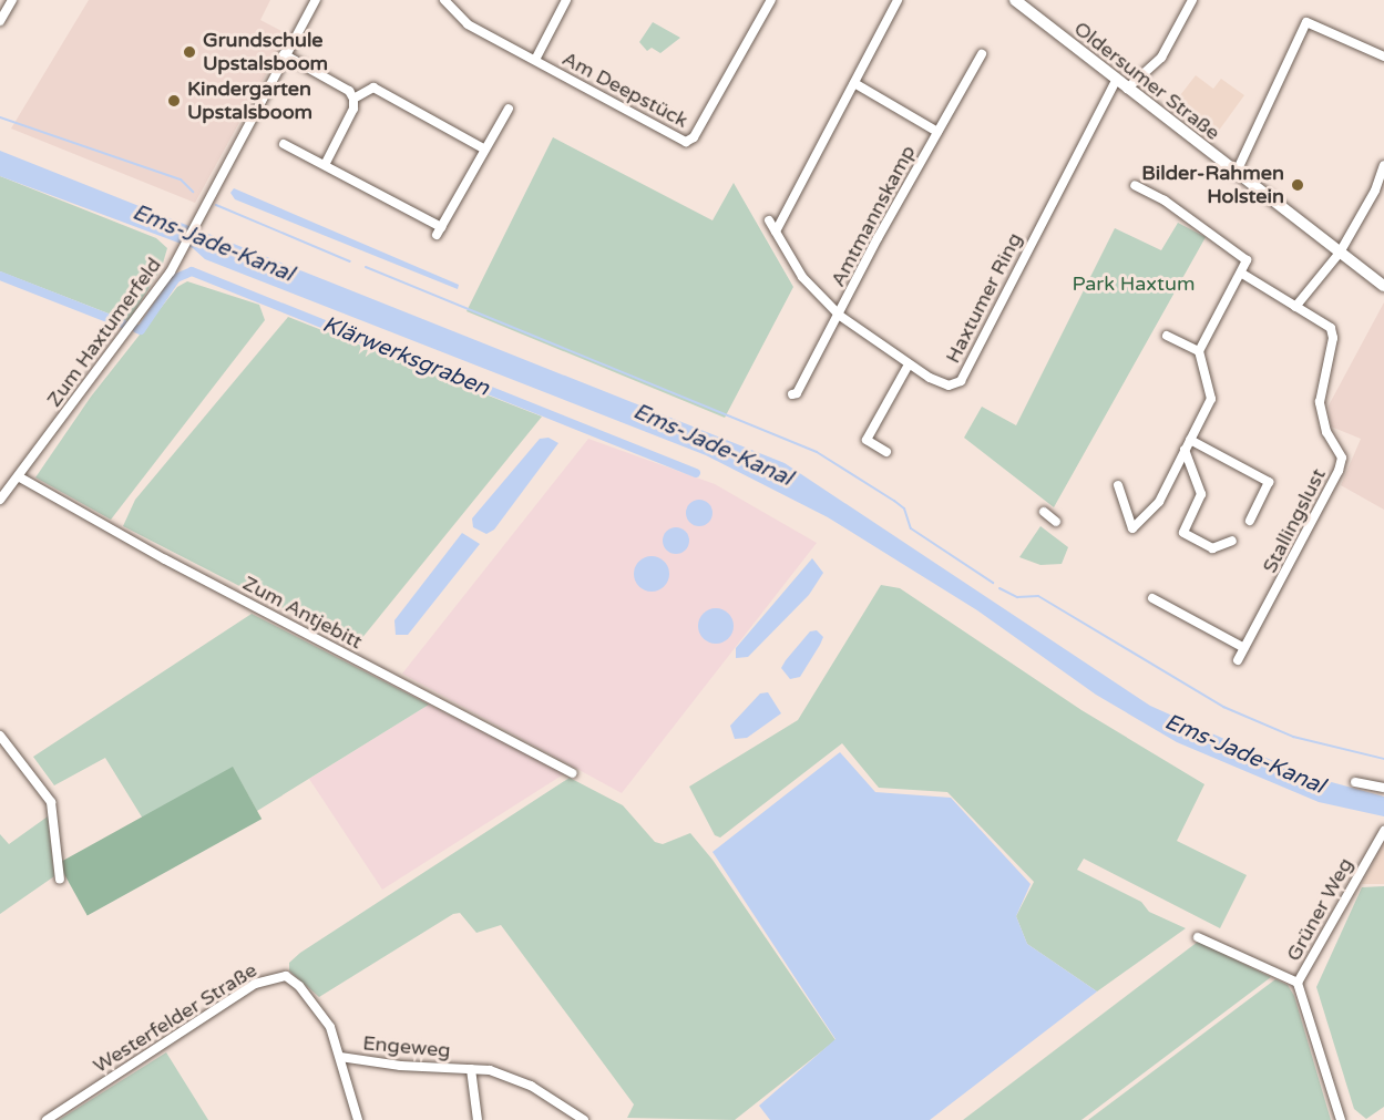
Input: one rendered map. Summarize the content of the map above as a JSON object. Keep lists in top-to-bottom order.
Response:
{
  "streets": {
    "main road": ["Oldersumer Straße"],
    "street": [
      "Am Deepstück",
      "Amtmannskamp",
      "Haxtumer Ring",
      "Zum Haxtumerfeld",
      "Stallingslust",
      "Zum Antjebitt",
      "Grüner Weg",
      "Westerfelder Straße",
      "Engeweg"
    ]
  },
  "crossings": [
    ["Oldersumer Straße", "Haxtumer Ring"],
    ["Amtmannskamp", "Haxtumer Ring"],
    ["Zum Haxtumerfeld", "Zum Antjebitt"],
    ["Westerfelder Straße", "Engeweg"]
  ],
  "water": ["Ems-Jade-Kanal", "Klärwerksgraben"],
  "parks": ["Park Haxtum"],
  "places": ["Grundschule Upstalsboom", "Kindergarten Upstalsboom", "Bilder-Rahmen Holstein"]
}
